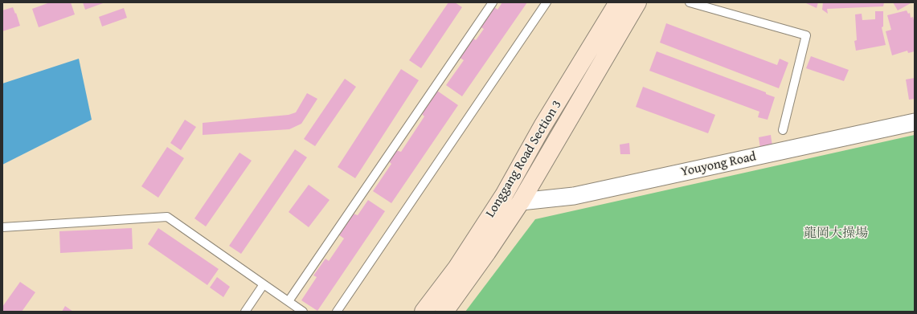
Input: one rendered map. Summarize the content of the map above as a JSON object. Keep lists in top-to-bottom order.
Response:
{
  "streets": {
    "main road": ["Longgang Road Section 3"],
    "street": ["Youyong Road"]
  },
  "crossings": [
    ["Longgang Road Section 3", "Youyong Road"]
  ],
  "parks": ["龍岡大操場"]
}
